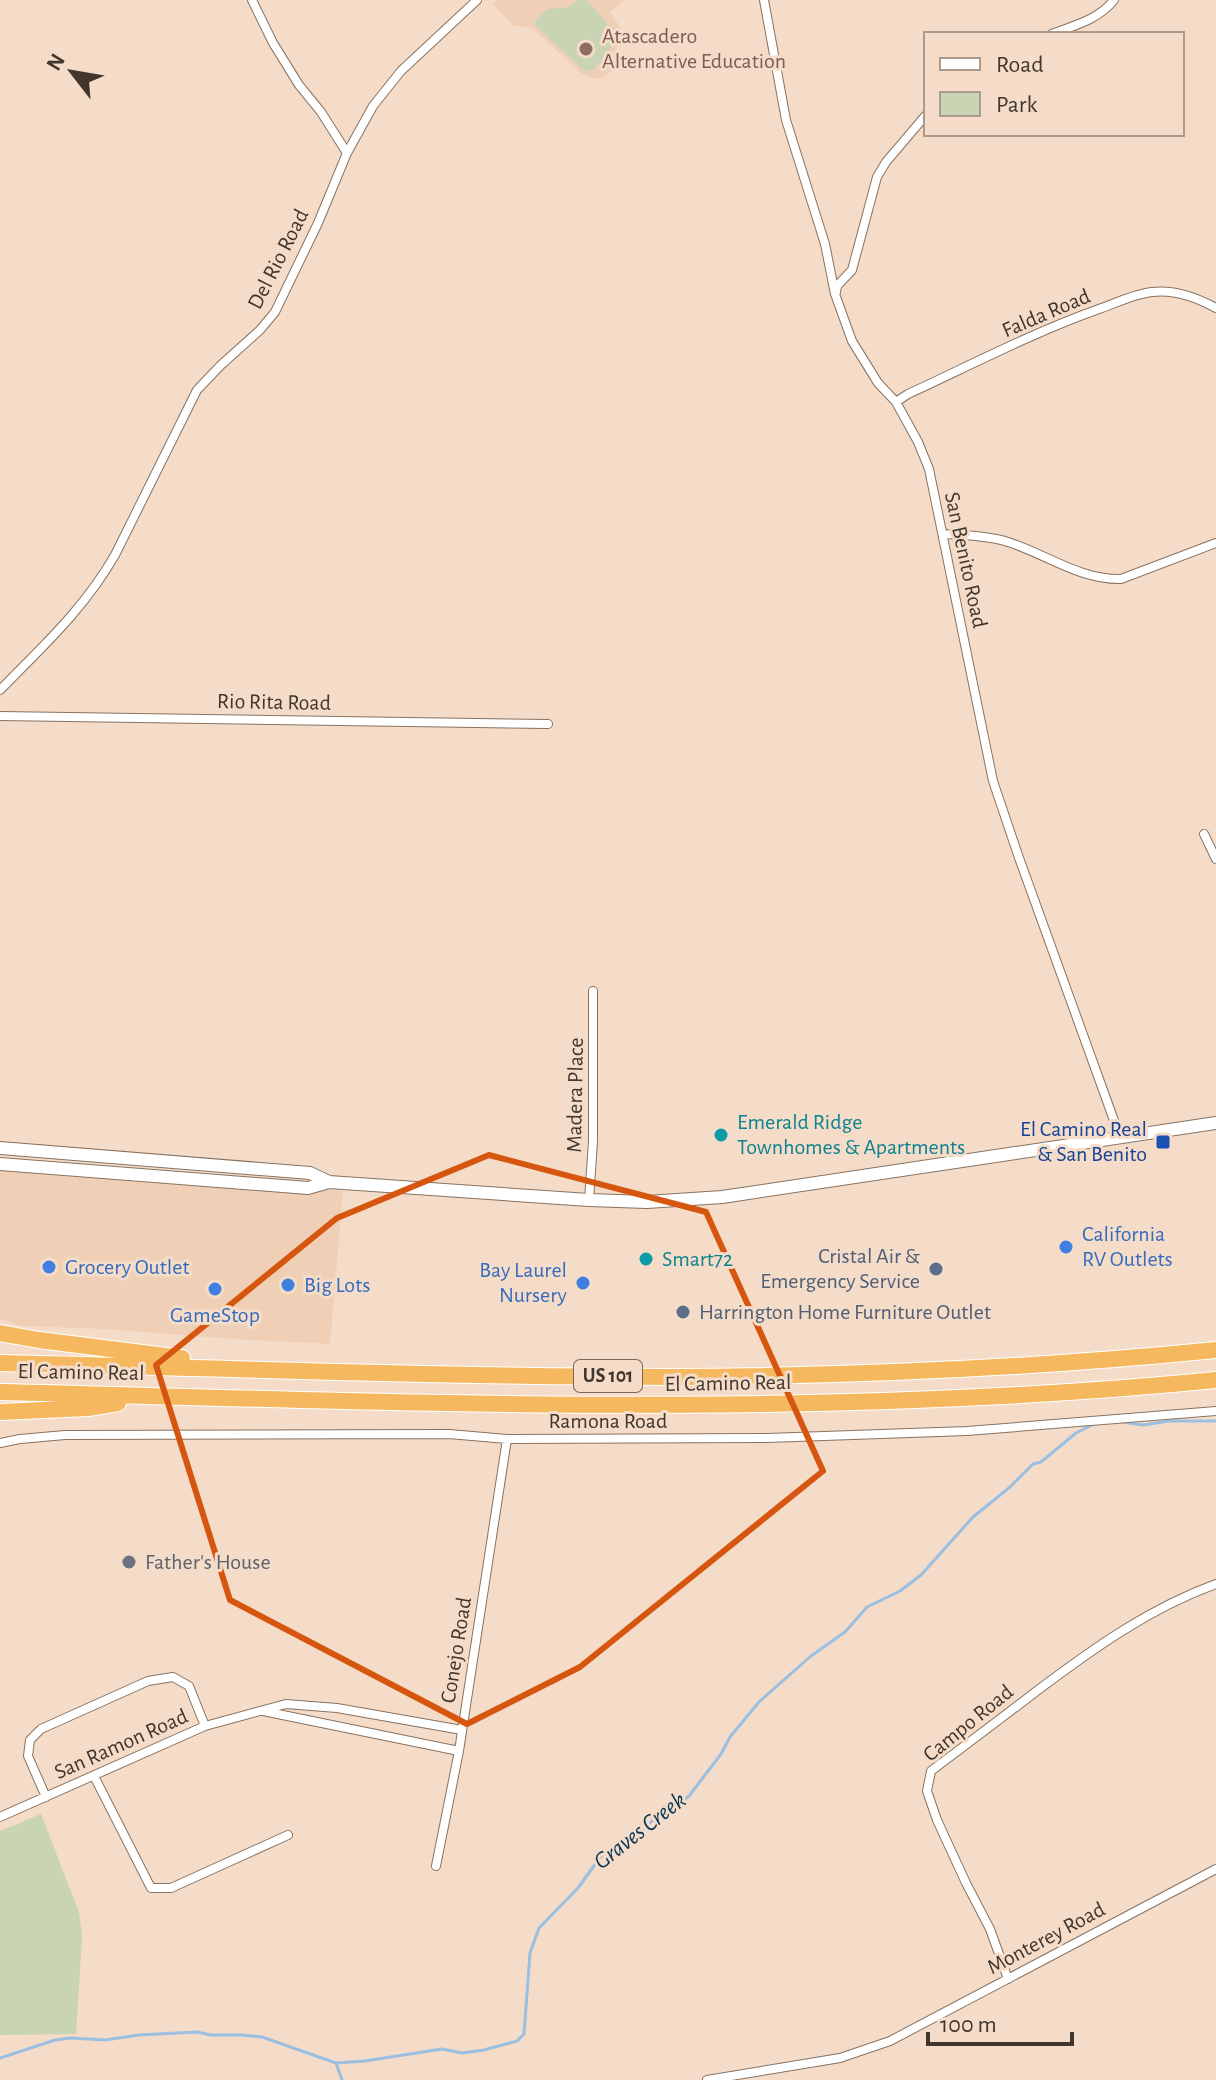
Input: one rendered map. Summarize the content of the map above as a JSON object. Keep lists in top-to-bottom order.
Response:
{
  "streets": {
    "highway": ["El Camino Real", "US 101"],
    "street": [
      "Del Rio Road",
      "Falda Road",
      "San Benito Road",
      "Rio Rita Road",
      "Madera Place",
      "Ramona Road",
      "Conejo Road",
      "Campo Road",
      "San Ramon Road",
      "Monterey Road"
    ]
  },
  "crossings": [
    ["Falda Road", "San Benito Road"],
    ["Ramona Road", "Conejo Road"],
    ["Conejo Road", "San Ramon Road"],
    ["Campo Road", "Monterey Road"]
  ],
  "water": ["Graves Creek"],
  "places": {
    "other": [
      "Atascadero Alternative Education",
      "Emerald Ridge Townhomes & Apartments",
      "California RV Outlets",
      "Smart72",
      "Grocery Outlet",
      "Cristal Air & Emergency Service",
      "Bay Laurel Nursery",
      "Big Lots",
      "GameStop",
      "Harrington Home Furniture Outlet",
      "Father's House"
    ],
    "transit": ["El Camino Real & San Benito"]
  },
  "legend": ["Road", "Park"],
  "scale_bar": "100 m",
  "north": "top left"
}
